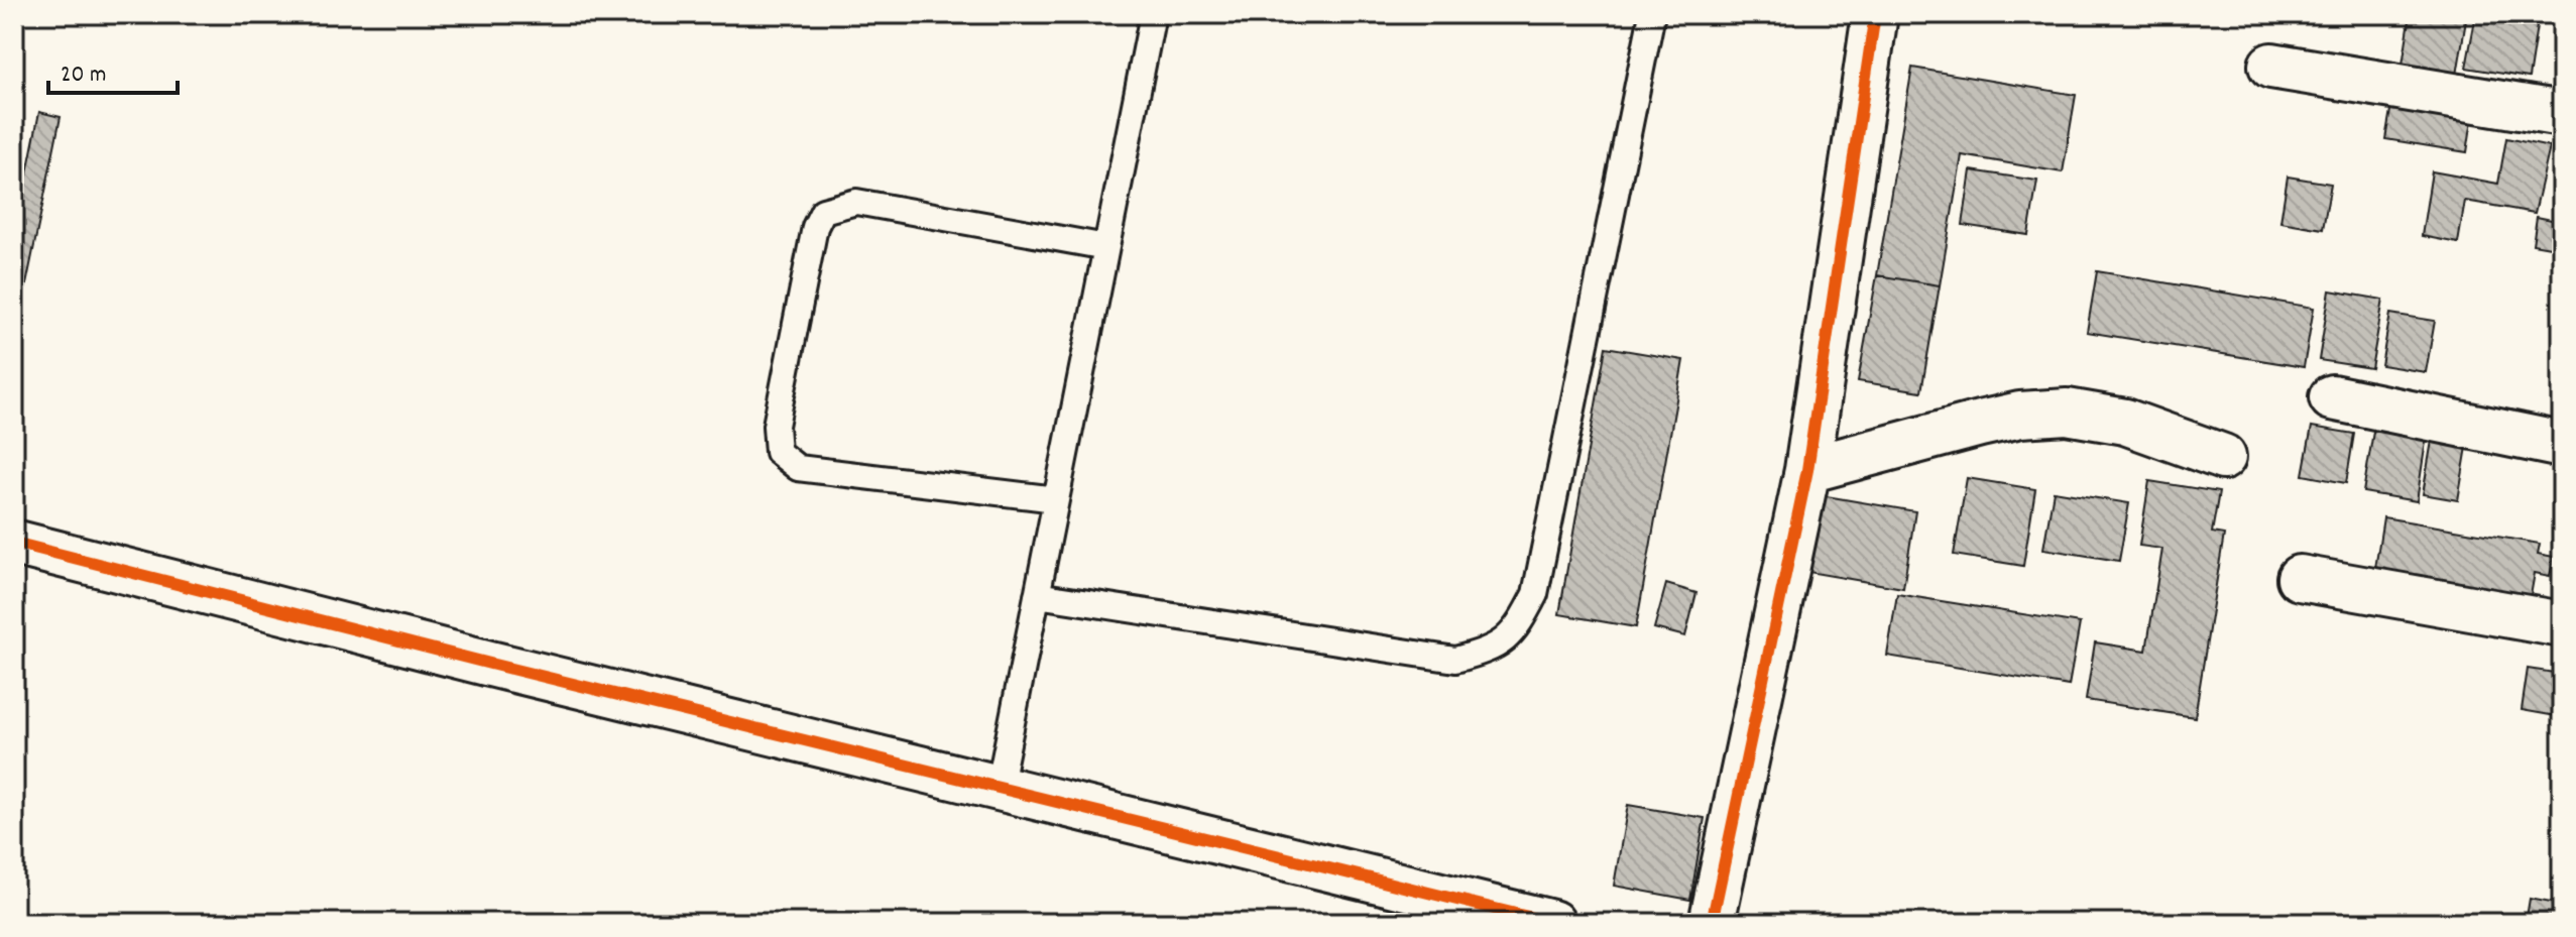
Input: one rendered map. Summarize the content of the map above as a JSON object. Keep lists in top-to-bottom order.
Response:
{
  "scale_bar": "20 m"
}
